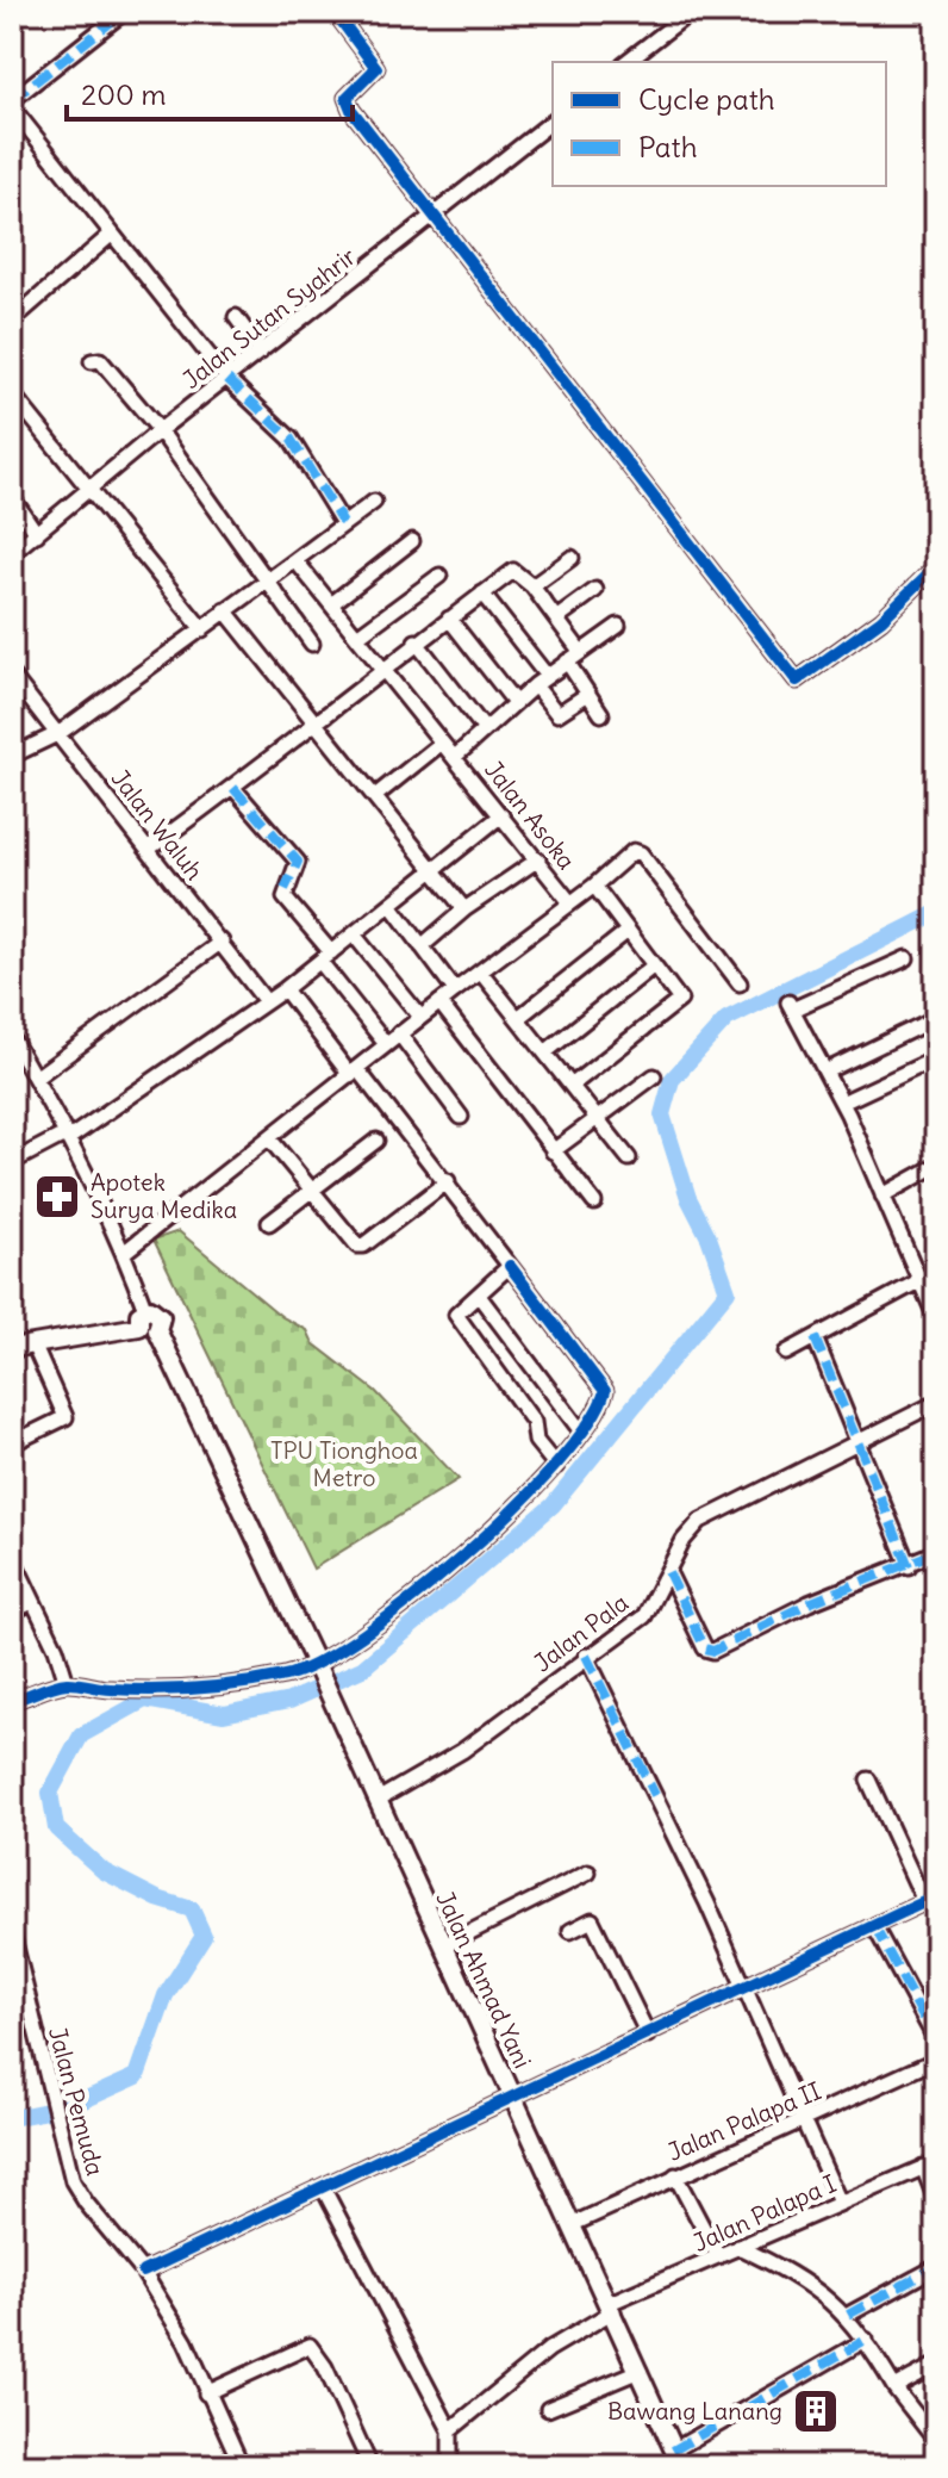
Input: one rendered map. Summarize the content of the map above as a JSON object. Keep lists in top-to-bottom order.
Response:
{
  "streets": {
    "main road": ["Jalan Ahmad Yani"],
    "street": [
      "Jalan Sutan Syahrir",
      "Jalan Asoka",
      "Jalan Waluh",
      "Jalan Pala",
      "Jalan Pemuda",
      "Jalan Palapa II",
      "Jalan Palapa I"
    ]
  },
  "crossings": [
    ["Jalan Pala", "Jalan Ahmad Yani"],
    ["Jalan Ahmad Yani", "Jalan Palapa II"],
    ["Jalan Ahmad Yani", "Jalan Palapa I"]
  ],
  "parks": ["TPU Tionghoa Metro"],
  "places": {
    "pharmacy": ["Apotek Surya Medika"],
    "building": ["Bawang Lanang"]
  },
  "legend": ["Cycle path", "Path"],
  "scale_bar": "200 m"
}
